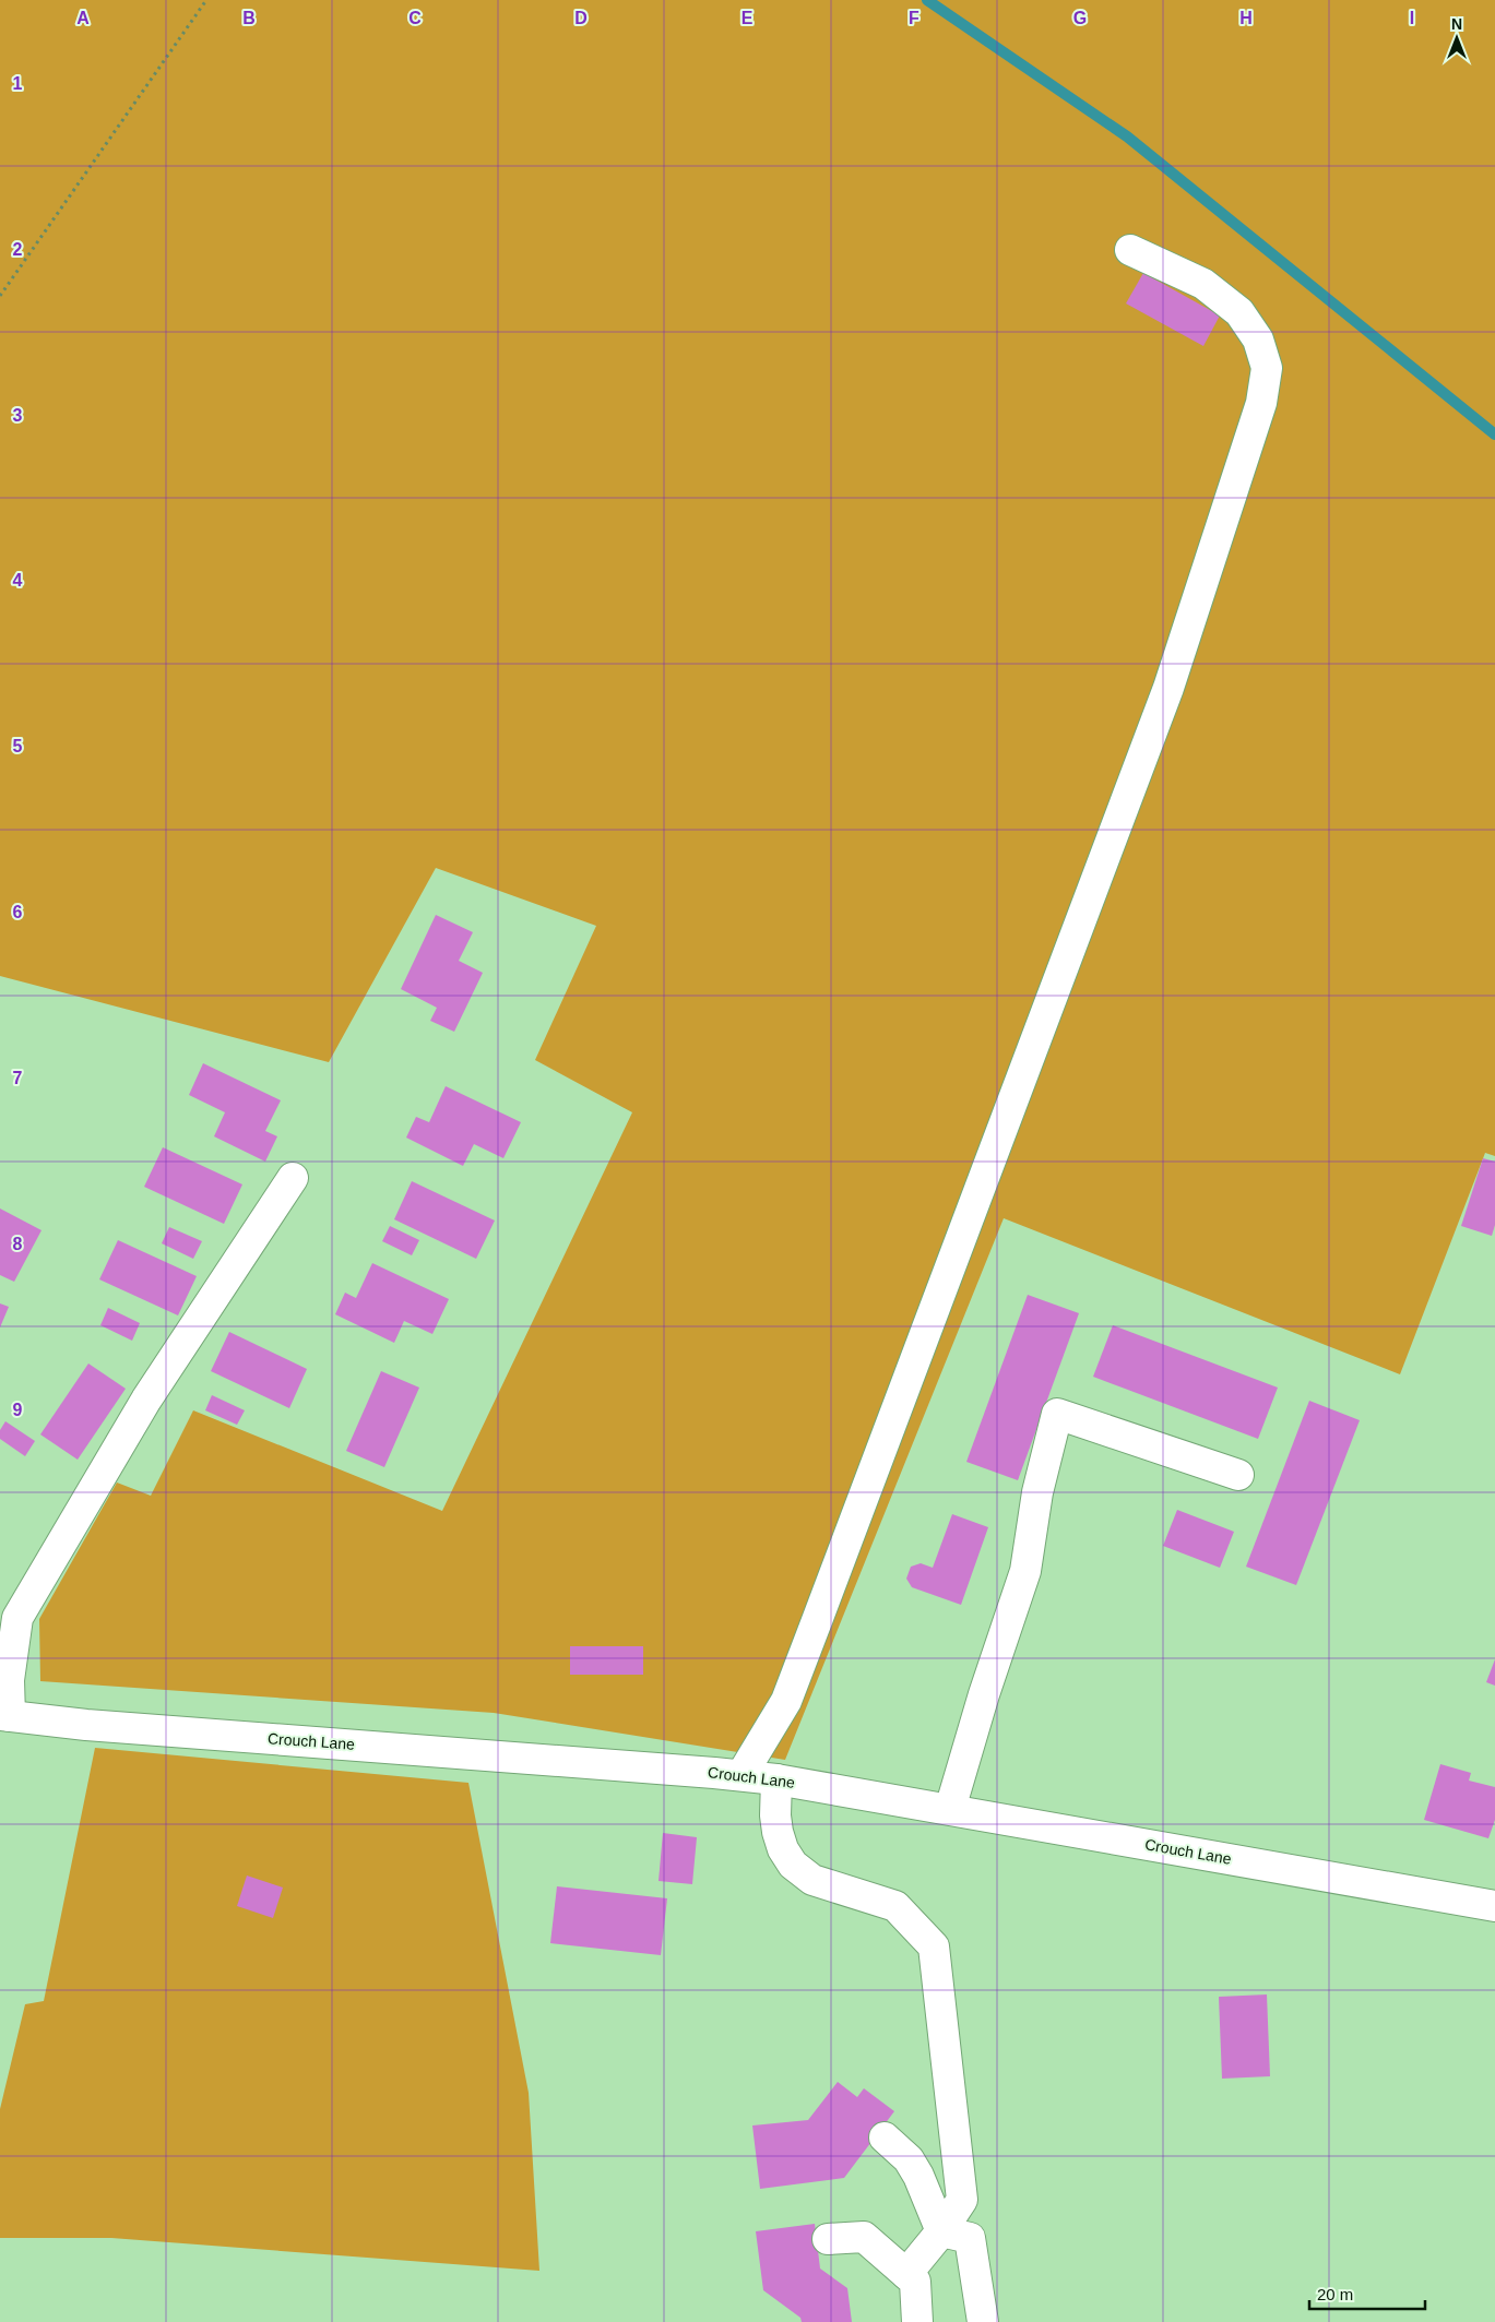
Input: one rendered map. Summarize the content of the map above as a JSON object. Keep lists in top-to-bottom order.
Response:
{
  "streets": {
    "street": ["Crouch Lane"]
  },
  "scale_bar": "20 m",
  "north": "top",
  "grid": {
    "columns": [
      "A",
      "B",
      "C",
      "D",
      "E",
      "F",
      "G",
      "H",
      "I"
    ],
    "rows": [
      "1",
      "2",
      "3",
      "4",
      "5",
      "6",
      "7",
      "8",
      "9"
    ]
  }
}
